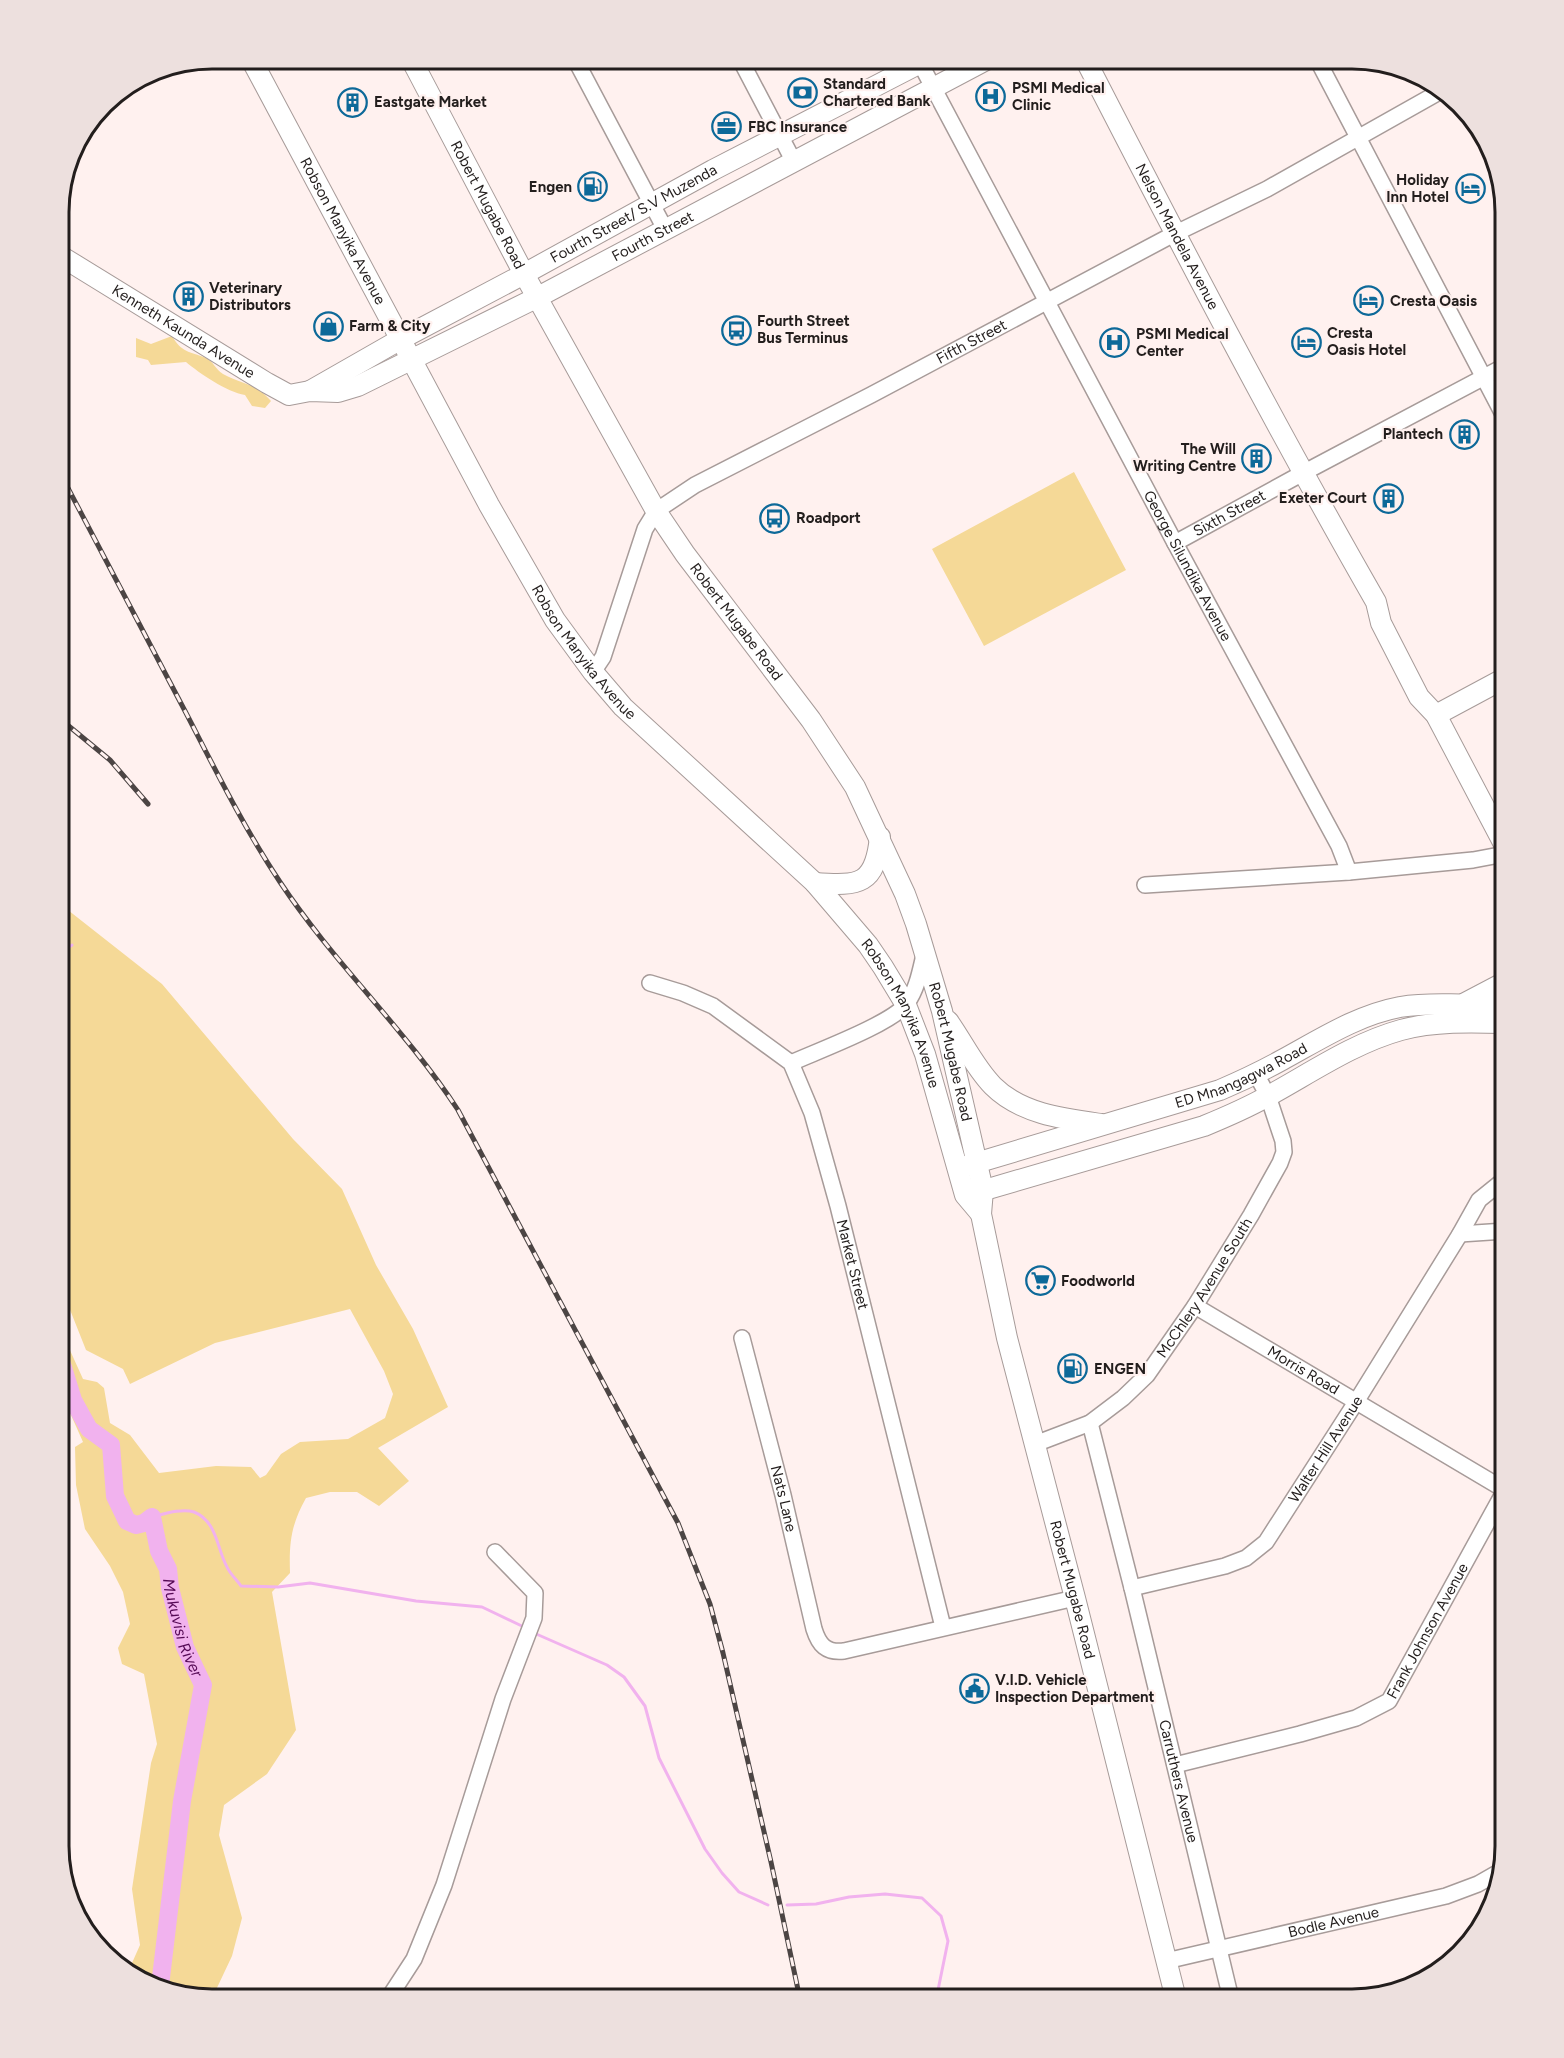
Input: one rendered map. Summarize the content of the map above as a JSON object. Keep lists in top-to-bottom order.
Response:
{
  "streets": {
    "main road": [
      "Robert Mugabe Road",
      "Fourth Street/ S.V Muzenda",
      "Robson Manyika Avenue",
      "Fourth Street",
      "Nelson Mandela Avenue",
      "Kenneth Kaunda Avenue",
      "ED Mnangagwa Road"
    ],
    "street": [
      "Fifth Street",
      "Sixth Street",
      "George Silundika Avenue",
      "Market Street",
      "McChlery Avenue South",
      "Morris Road",
      "Walter Hill Avenue",
      "Nats Lane",
      "Frank Johnson Avenue",
      "Carruthers Avenue",
      "Bodle Avenue"
    ]
  },
  "crossings": [
    ["Robert Mugabe Road", "Fourth Street/ S.V Muzenda"],
    ["Robert Mugabe Road", "Robson Manyika Avenue"],
    ["Robert Mugabe Road", "Fourth Street"],
    ["Robert Mugabe Road", "Fifth Street"],
    ["Robert Mugabe Road", "ED Mnangagwa Road"],
    ["Robert Mugabe Road", "McChlery Avenue South"],
    ["Robert Mugabe Road", "Bodle Avenue"],
    ["Fourth Street/ S.V Muzenda", "Robson Manyika Avenue"],
    ["Fourth Street/ S.V Muzenda", "Fourth Street"],
    ["Fourth Street/ S.V Muzenda", "Kenneth Kaunda Avenue"],
    ["Robson Manyika Avenue", "Fourth Street"],
    ["Robson Manyika Avenue", "Fifth Street"],
    ["Robson Manyika Avenue", "ED Mnangagwa Road"],
    ["Fourth Street", "Kenneth Kaunda Avenue"],
    ["Fourth Street", "George Silundika Avenue"],
    ["Nelson Mandela Avenue", "Fifth Street"],
    ["Nelson Mandela Avenue", "Sixth Street"],
    ["Fifth Street", "George Silundika Avenue"],
    ["Sixth Street", "George Silundika Avenue"],
    ["ED Mnangagwa Road", "McChlery Avenue South"],
    ["Market Street", "Nats Lane"],
    ["McChlery Avenue South", "Morris Road"],
    ["McChlery Avenue South", "Carruthers Avenue"],
    ["Morris Road", "Walter Hill Avenue"],
    ["Walter Hill Avenue", "Carruthers Avenue"],
    ["Frank Johnson Avenue", "Carruthers Avenue"],
    ["Carruthers Avenue", "Bodle Avenue"]
  ],
  "water": ["Mukuvisi River"],
  "places": {
    "bank": ["Standard Chartered Bank"],
    "hospital": ["PSMI Medical Clinic", "PSMI Medical Center"],
    "building": [
      "Eastgate Market",
      "Veterinary Distributors",
      "Plantech",
      "The Will Writing Centre",
      "Exeter Court"
    ],
    "office": ["FBC Insurance"],
    "fuel station": ["Engen", "ENGEN"],
    "hotel": ["Holiday Inn Hotel", "Cresta Oasis", "Cresta Oasis Hotel"],
    "shop": ["Farm & City"],
    "bus stop": ["Fourth Street Bus Terminus", "Roadport"],
    "supermarket": ["Foodworld"],
    "public building": ["V.I.D. Vehicle Inspection Department"]
  }
}
